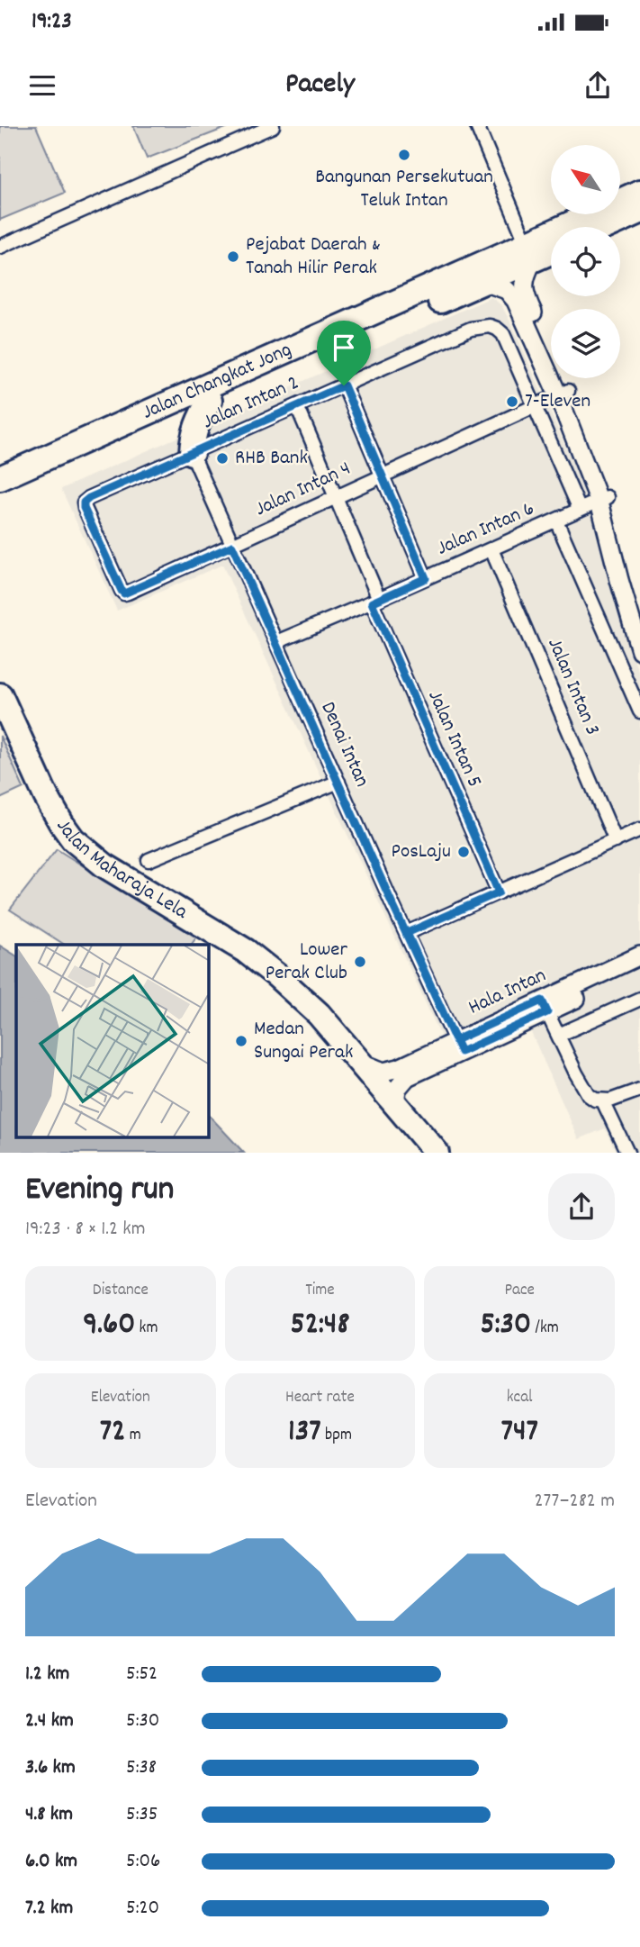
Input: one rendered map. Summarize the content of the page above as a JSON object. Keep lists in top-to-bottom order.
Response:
{
  "streets": {
    "highway": ["Jalan Changkat Jong", "Jalan Maharaja Lela"],
    "street": [
      "Jalan Intan 2",
      "Jalan Intan 4",
      "Jalan Intan 6",
      "Jalan Intan 3",
      "Jalan Intan 5",
      "Denai Intan",
      "Hala Intan"
    ]
  },
  "crossings": [
    ["Jalan Intan 2", "Jalan Intan 4"],
    ["Jalan Intan 2", "Jalan Intan 6"],
    ["Jalan Intan 2", "Jalan Intan 5"],
    ["Jalan Intan 2", "Denai Intan"],
    ["Jalan Intan 4", "Jalan Intan 5"],
    ["Jalan Intan 4", "Denai Intan"],
    ["Jalan Intan 6", "Jalan Intan 3"],
    ["Jalan Intan 6", "Jalan Intan 5"],
    ["Jalan Intan 6", "Denai Intan"],
    ["Denai Intan", "Hala Intan"],
    ["Jalan Maharaja Lela", "Hala Intan"]
  ],
  "places": [
    "Bangunan Persekutuan Teluk Intan",
    "Pejabat Daerah & Tanah Hilir Perak",
    "7-Eleven",
    "RHB Bank",
    "PosLaju",
    "Lower Perak Club",
    "Medan Sungai Perak"
  ],
  "north": "top left",
  "page": {
    "status": "19:23",
    "header": "Pacely",
    "heading": ["Evening run", "19:23 · 8 × 1.2 km"],
    "stats": [
      ["Distance", "9.60 km"],
      ["Time", "52:48"],
      ["Pace", "5:30 /km"],
      ["Elevation", "72 m"],
      ["Heart rate", "137 bpm"],
      ["kcal", "747"]
    ],
    "chart": ["Elevation", "277–282 m"],
    "list": [
      {
        "name": "1.2 km",
        "note": "5:52"
      },
      {
        "name": "2.4 km",
        "note": "5:30"
      },
      {
        "name": "3.6 km",
        "note": "5:38"
      },
      {
        "name": "4.8 km",
        "note": "5:35"
      },
      {
        "name": "6.0 km",
        "note": "5:06"
      },
      {
        "name": "7.2 km",
        "note": "5:20"
      }
    ]
  }
}
